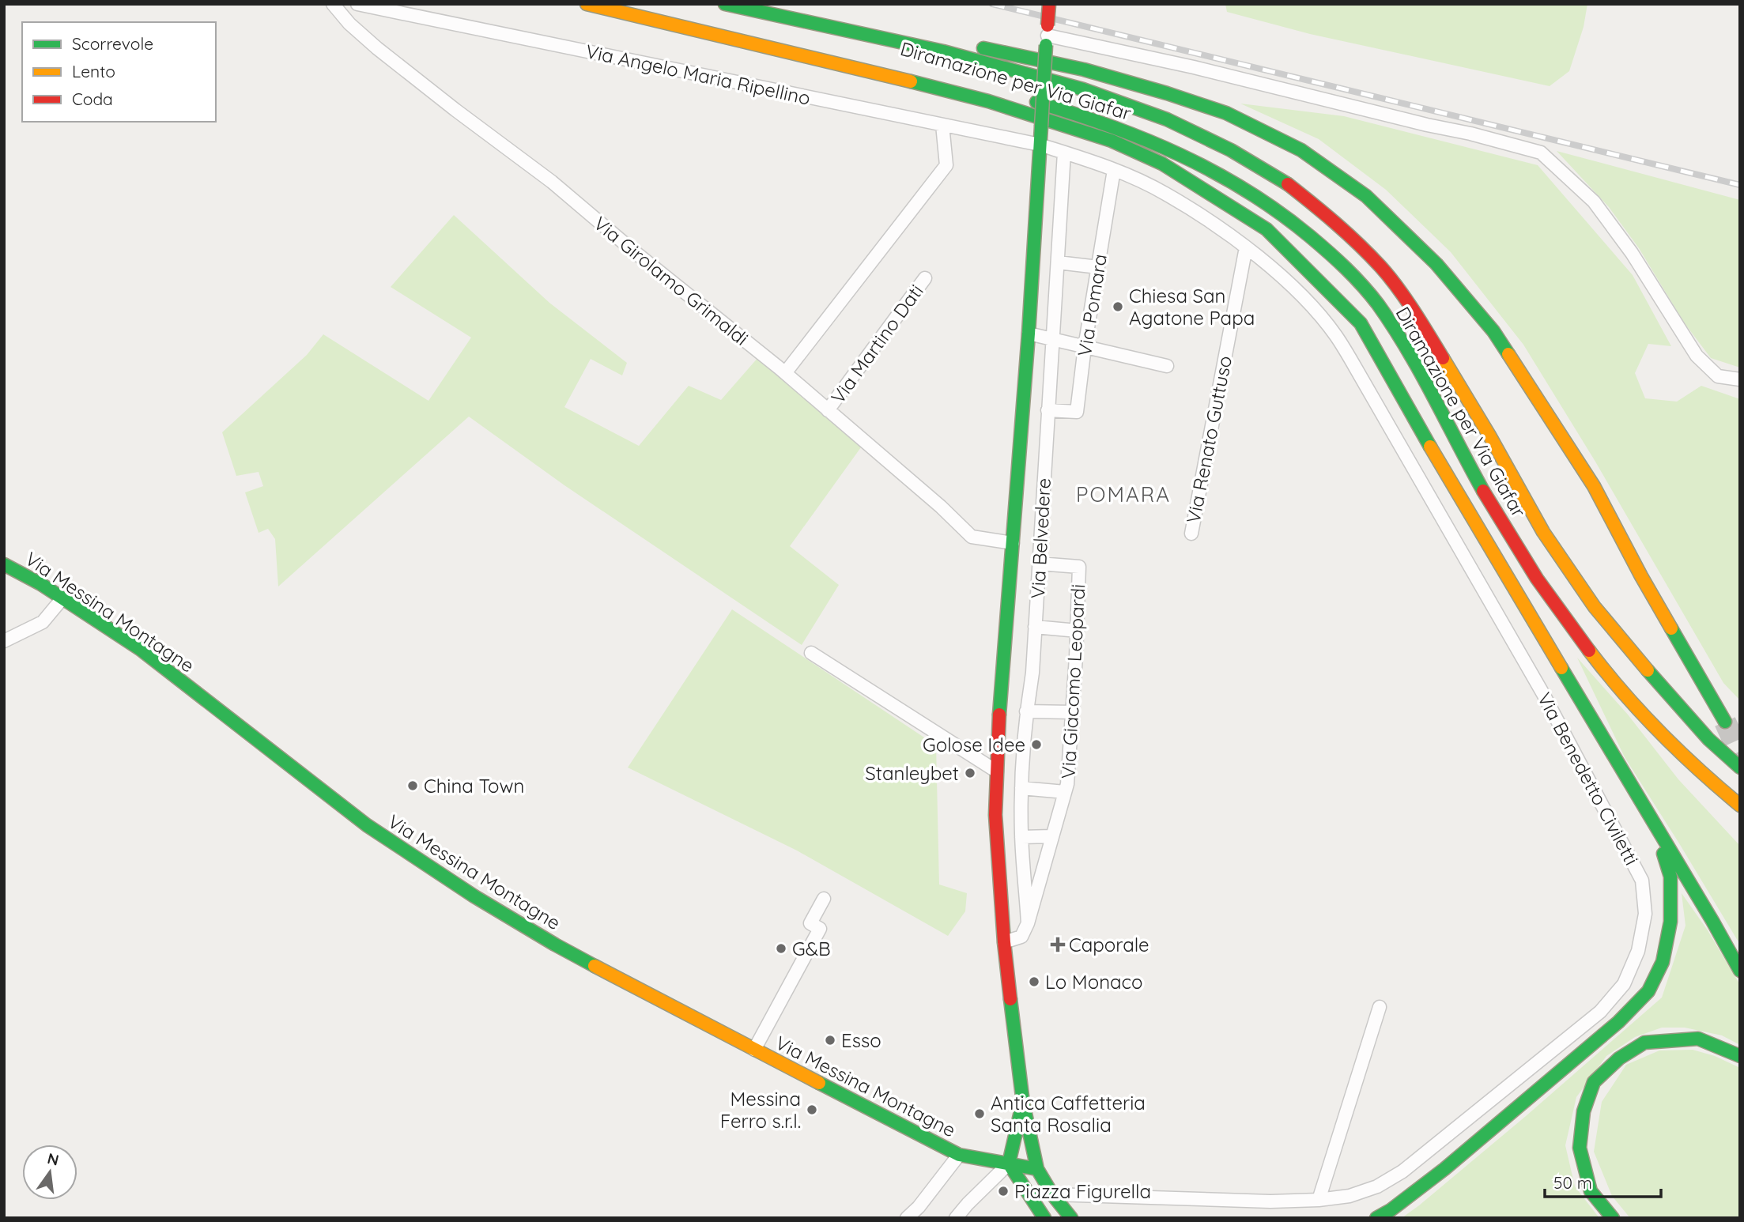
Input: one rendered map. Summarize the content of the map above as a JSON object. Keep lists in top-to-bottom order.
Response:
{
  "streets": {
    "main road": ["Diramazione per Via Giafar", "Via Messina Montagne"],
    "street": [
      "Via Angelo Maria Ripellino",
      "Via Girolamo Grimaldi",
      "Via Pomara",
      "Via Martino Dati",
      "Via Renato Guttuso",
      "Via Belvedere",
      "Via Giacomo Leopardi",
      "Via Benedetto Civiletti"
    ]
  },
  "crossings": [
    ["Via Angelo Maria Ripellino", "Via Benedetto Civiletti"],
    ["Via Girolamo Grimaldi", "Via Martino Dati"],
    ["Via Pomara", "Via Belvedere"],
    ["Via Pomara", "Via Benedetto Civiletti"],
    ["Via Renato Guttuso", "Via Benedetto Civiletti"],
    ["Via Belvedere", "Via Giacomo Leopardi"],
    ["Via Belvedere", "Via Benedetto Civiletti"]
  ],
  "districts": ["POMARA"],
  "places": {
    "other": [
      "Chiesa San Agatone Papa",
      "Golose Idee",
      "Stanleybet",
      "China Town",
      "G&B",
      "Lo Monaco",
      "Esso",
      "Messina Ferro s.r.l.",
      "Antica Caffetteria Santa Rosalia",
      "Piazza Figurella"
    ],
    "health": ["Caporale"]
  },
  "legend": ["Scorrevole", "Lento", "Coda"],
  "scale_bar": "50 m",
  "north": "top"
}
